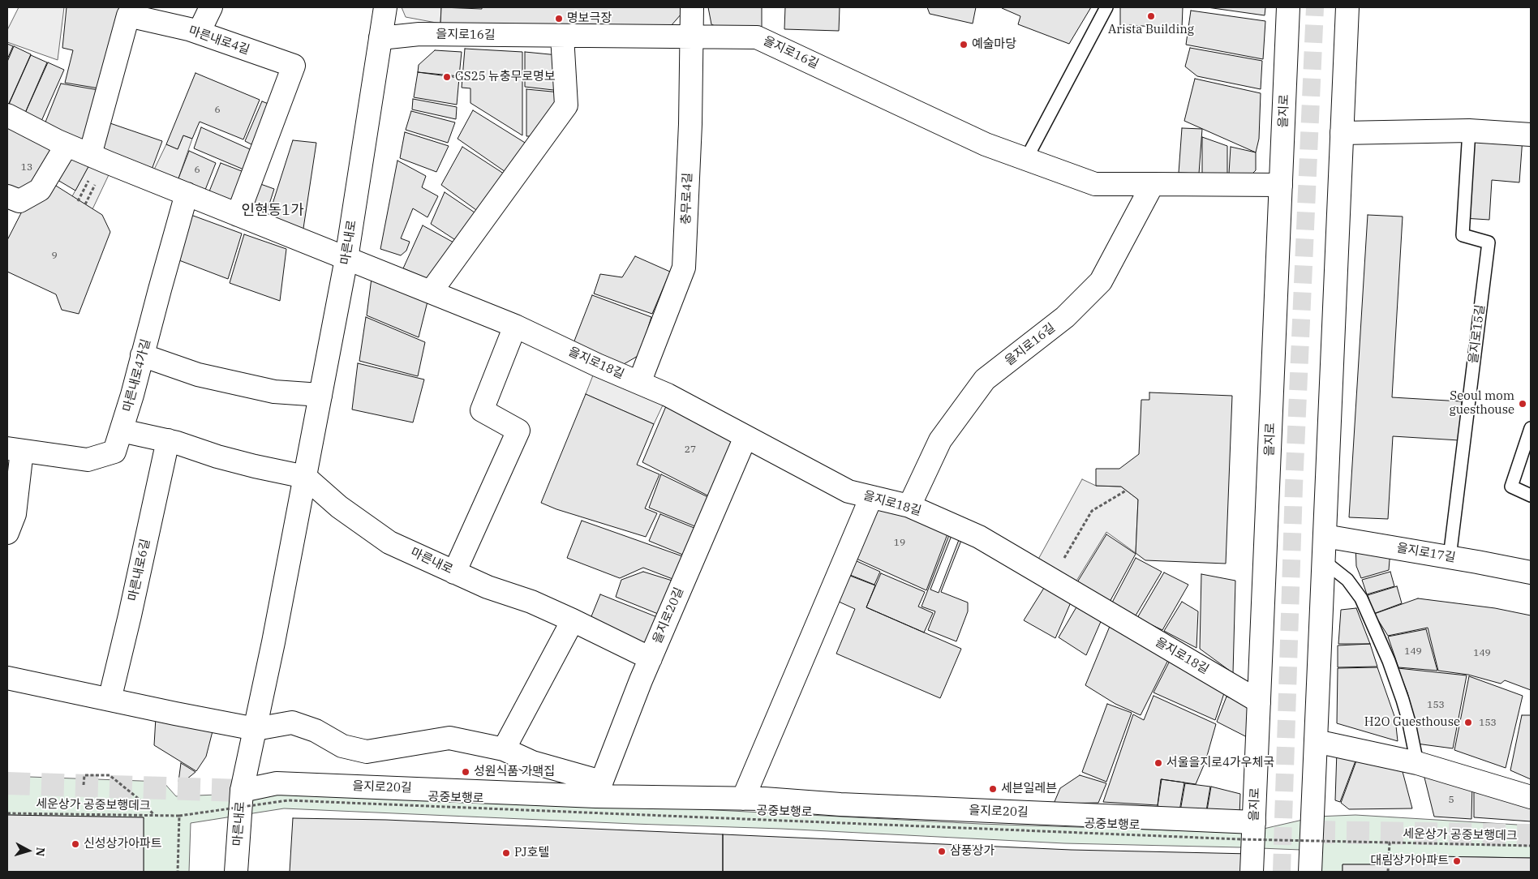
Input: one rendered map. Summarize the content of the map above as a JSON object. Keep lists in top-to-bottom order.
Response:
{
  "streets": {
    "street": [
      "을지로16길",
      "마른내로4길",
      "을지로",
      "충무로4길",
      "마른내로",
      "을지로18길",
      "마른내로4가길",
      "을지로17길",
      "마른내로6길",
      "을지로20길"
    ],
    "lane": ["을지로15길"],
    "path": ["공중보행로", "세운상가 공중보행데크"]
  },
  "crossings": [
    ["을지로16길", "을지로"],
    ["을지로16길", "충무로4길"],
    ["을지로16길", "마른내로"],
    ["을지로16길", "을지로18길"],
    ["을지로", "을지로18길"],
    ["을지로", "을지로20길"],
    ["충무로4길", "을지로18길"],
    ["마른내로", "을지로18길"],
    ["마른내로", "을지로20길"],
    ["을지로15길", "을지로17길"],
    ["을지로18길", "을지로20길"],
    ["공중보행로", "세운상가 공중보행데크"]
  ],
  "districts": ["인현동1가"],
  "places": [
    "Arista Building",
    "명보극장",
    "예술마당",
    "GS25 뉴충무로명보",
    "Seoul mom guesthouse",
    "H2O Guesthouse",
    "서울을지로4가우체국",
    "성원식품 가맥집",
    "세븐일레븐",
    "신성상가아파트",
    "삼풍상가",
    "PJ호텔",
    "대림상가아파트"
  ],
  "house_numbers": [
    "6",
    "13",
    "6",
    "9",
    "27",
    "19",
    "149",
    "149",
    "153",
    "153",
    "5"
  ],
  "north": "right"
}
